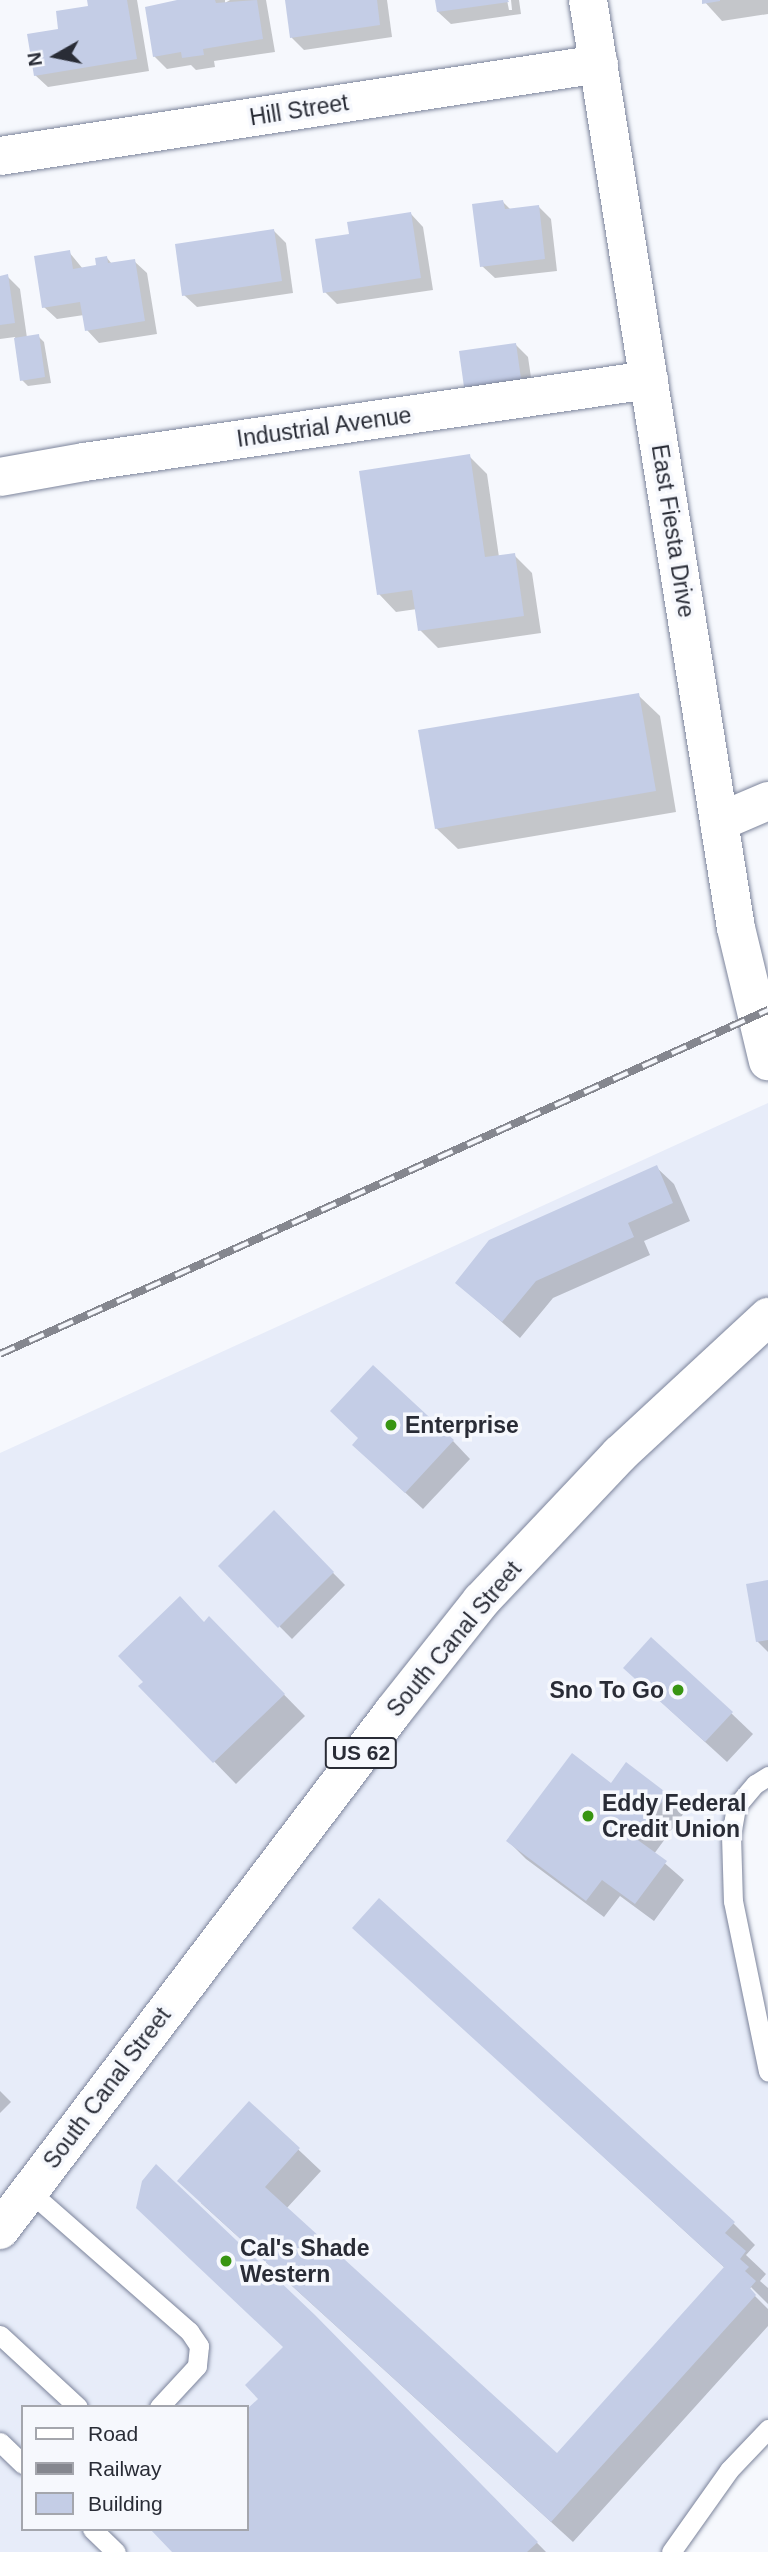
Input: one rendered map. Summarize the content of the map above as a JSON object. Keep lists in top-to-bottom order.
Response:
{
  "streets": {
    "main road": [
      "Hill Street",
      "Industrial Avenue",
      "East Fiesta Drive",
      "South Canal Street",
      "US 62"
    ]
  },
  "crossings": [
    ["Hill Street", "East Fiesta Drive"],
    ["Industrial Avenue", "East Fiesta Drive"]
  ],
  "places": [
    "Enterprise",
    "Sno To Go",
    "Eddy Federal Credit Union",
    "Cal's Shade Western"
  ],
  "legend": ["Road", "Railway", "Building"],
  "north": "left"
}
